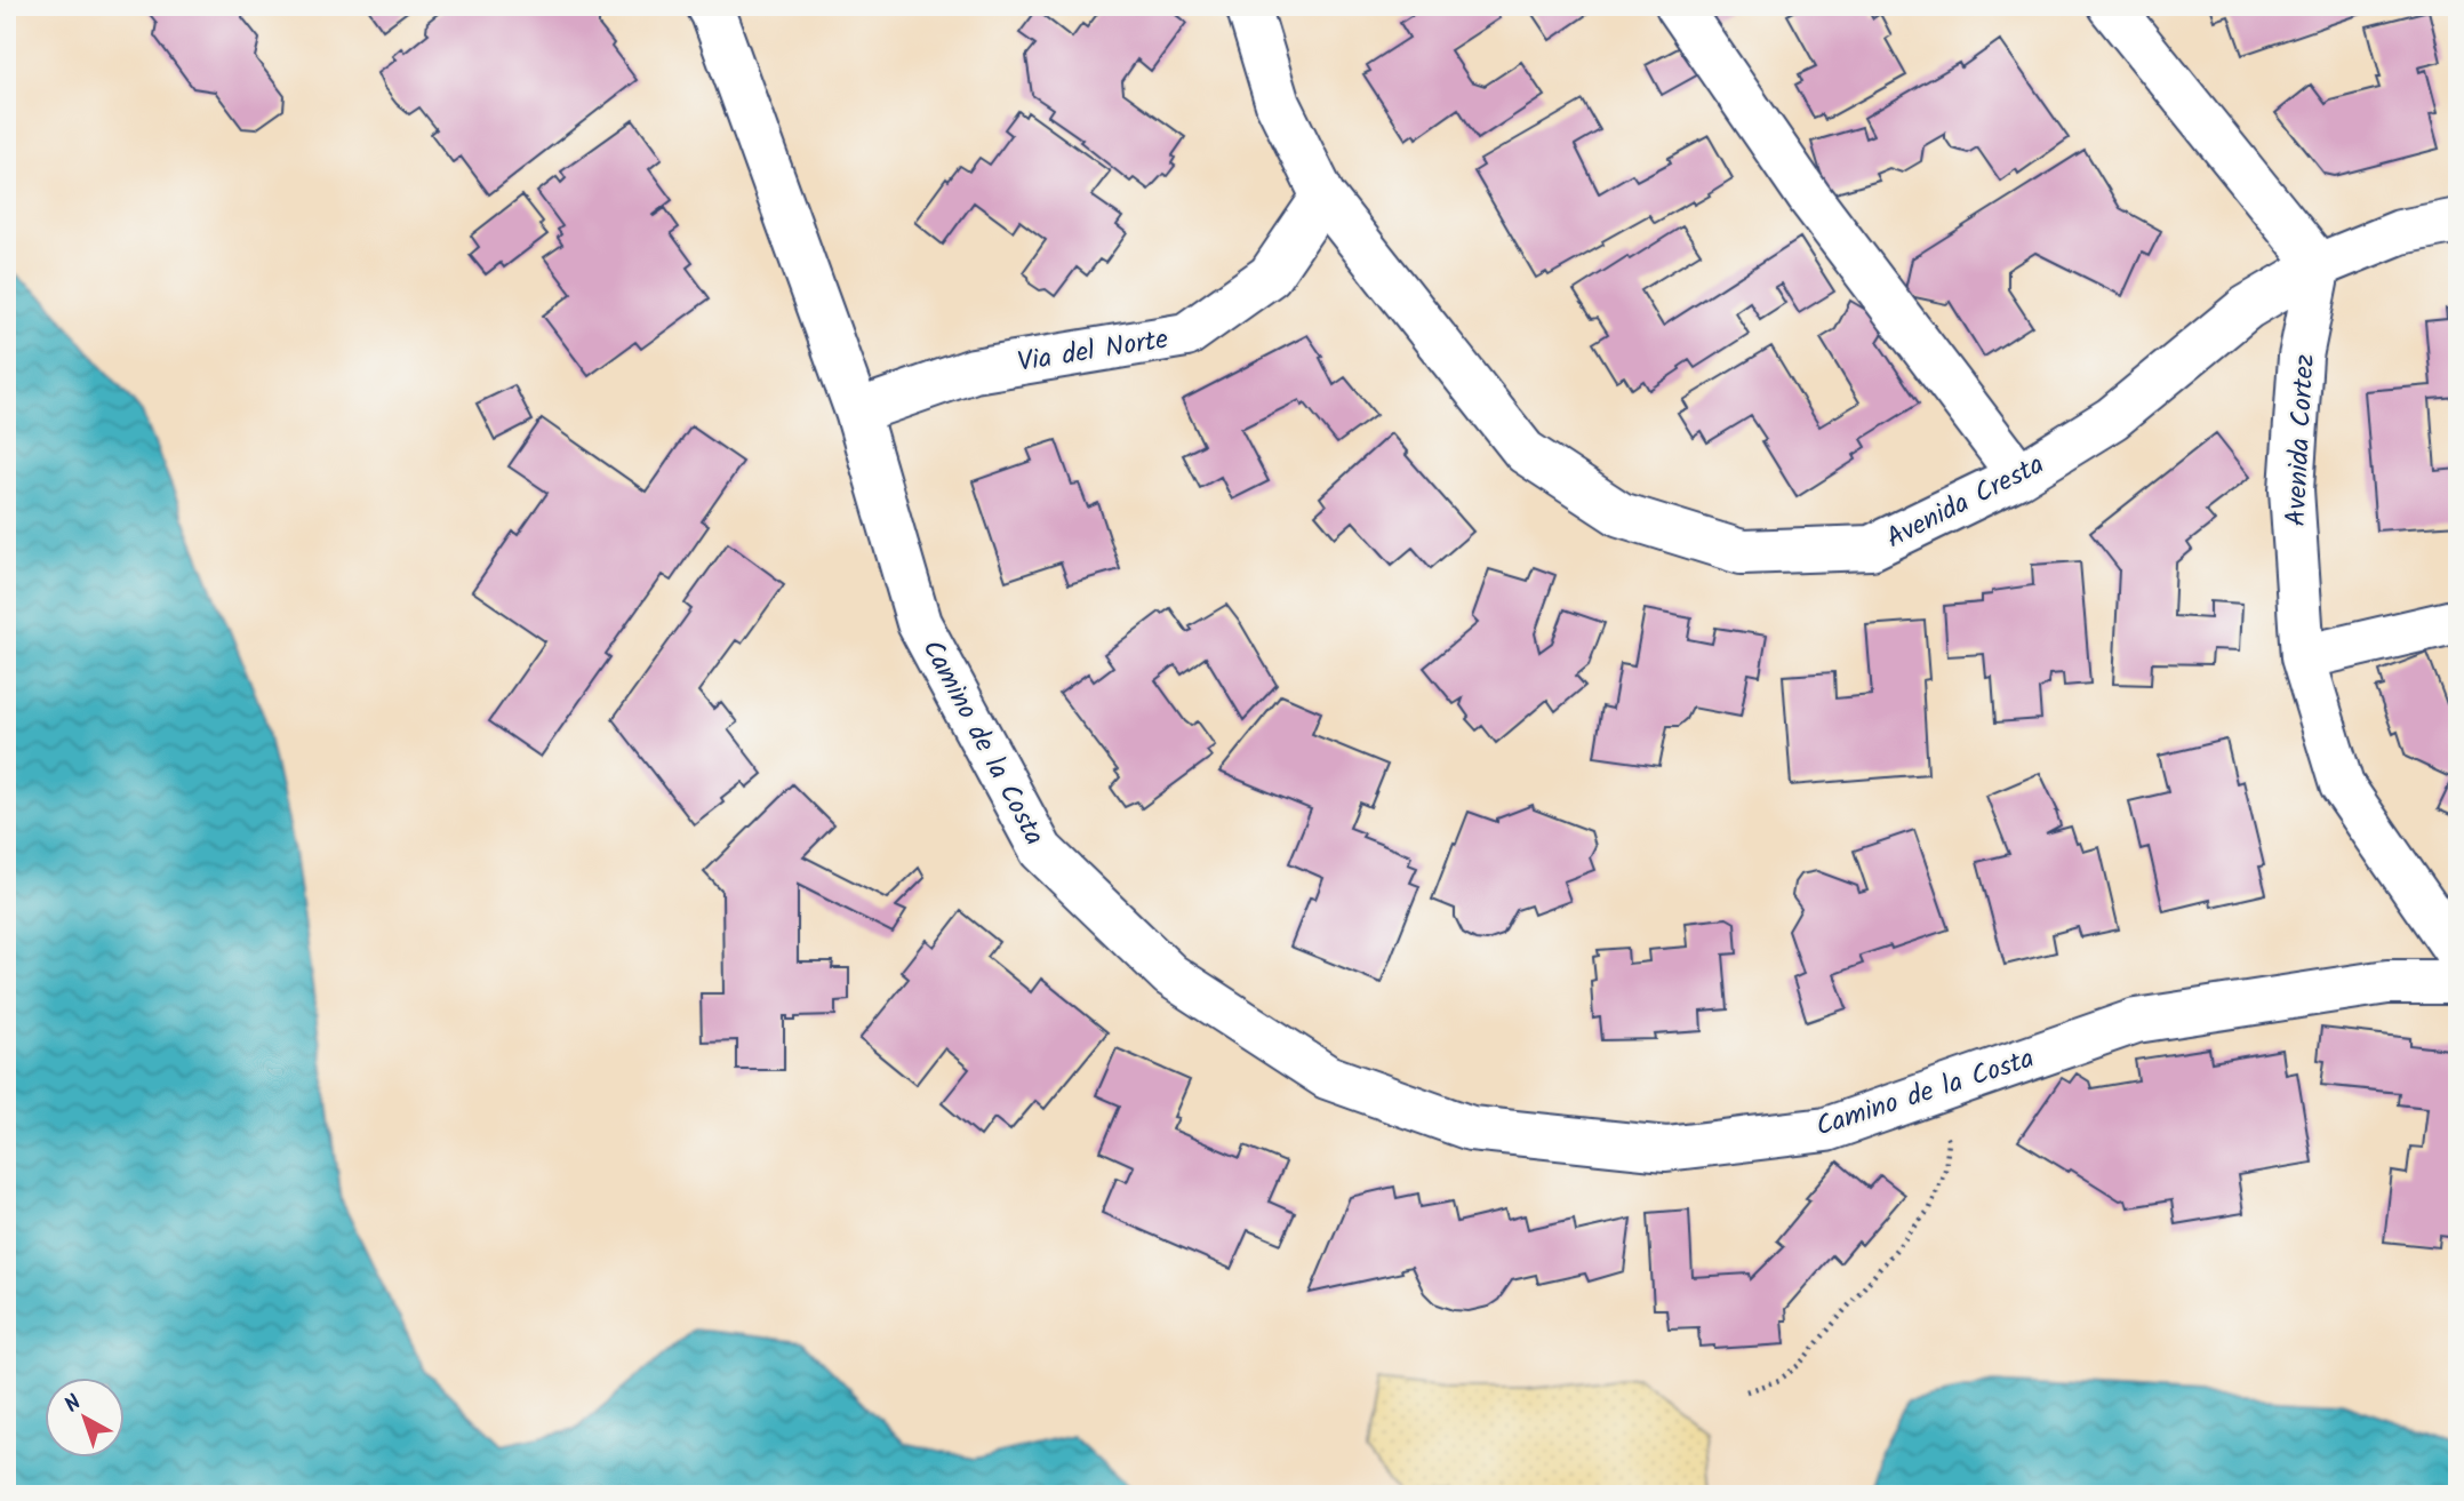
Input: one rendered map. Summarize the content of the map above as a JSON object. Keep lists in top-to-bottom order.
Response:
{
  "streets": {
    "street": [
      "Via del Norte",
      "Avenida Cortez",
      "Avenida Cresta",
      "Camino de la Costa"
    ]
  },
  "crossings": [
    ["Via del Norte", "Avenida Cresta"],
    ["Via del Norte", "Camino de la Costa"],
    ["Avenida Cortez", "Avenida Cresta"]
  ],
  "north": "top left"
}
